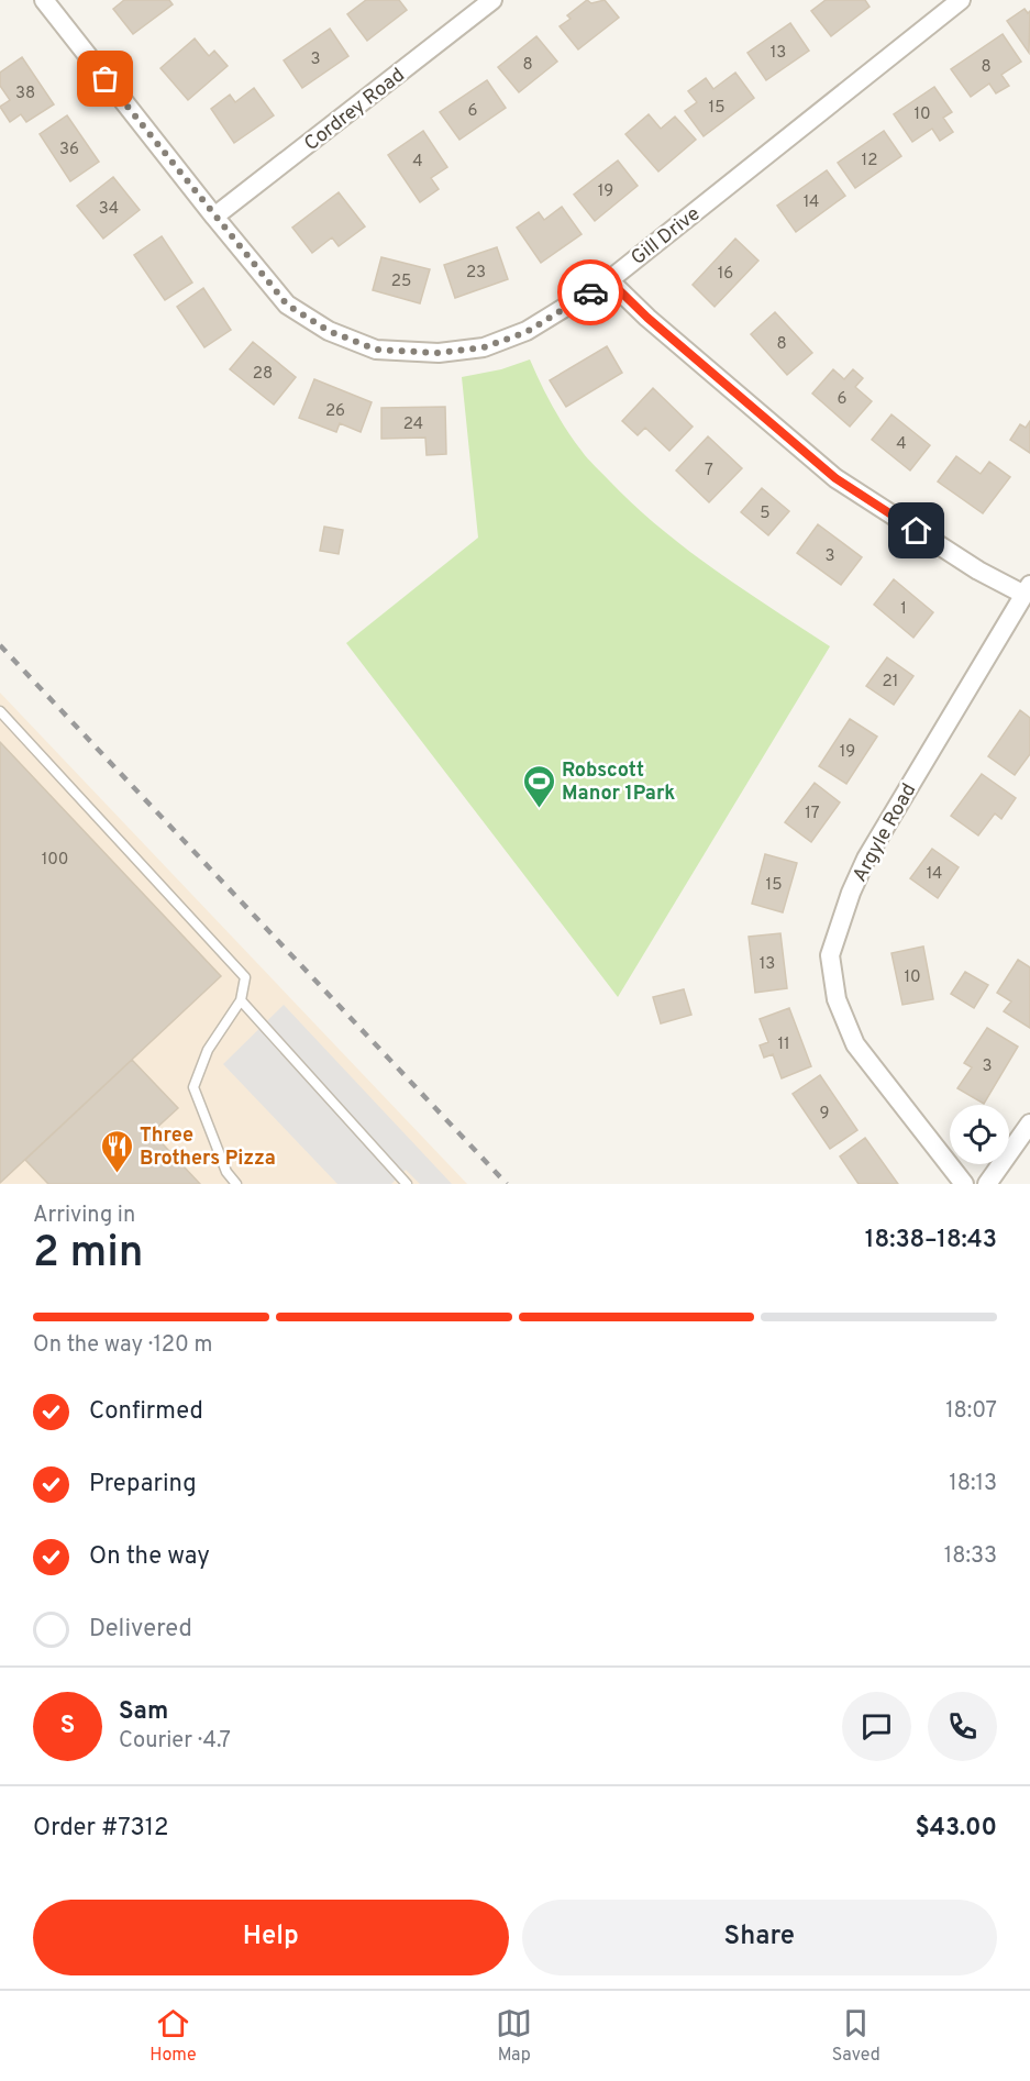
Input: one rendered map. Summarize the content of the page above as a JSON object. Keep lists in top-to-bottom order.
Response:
{
  "streets": {
    "street": ["Cordrey Road", "Gill Drive", "Argyle Road"]
  },
  "crossings": [
    ["Cordrey Road", "Gill Drive"]
  ],
  "places": {
    "sports": ["Robscott Manor 1Park"],
    "restaurant": ["Three Brothers Pizza"]
  },
  "house_numbers": [
    "13",
    "3",
    "8",
    "8",
    "38",
    "15",
    "6",
    "10",
    "36",
    "12",
    "4",
    "19",
    "14",
    "34",
    "23",
    "16",
    "25",
    "8",
    "28",
    "6",
    "26",
    "24",
    "4",
    "7",
    "5",
    "3",
    "1",
    "21",
    "19",
    "17",
    "100",
    "14",
    "15",
    "13",
    "10",
    "11",
    "3",
    "9"
  ],
  "page": {
    "heading": ["2 min", "Arriving in", "18:38–18:43"],
    "panel": [
      "Sam",
      "Courier · 4.7",
      "Order #7312",
      "$43.00"
    ],
    "bar": "On the way · 120 m",
    "list": [
      ["Confirmed", "18:07"],
      ["Preparing", "18:13"],
      ["On the way", "18:33"],
      "Delivered"
    ],
    "round": "S",
    "buttons": ["Help", "Share"],
    "tabs": ["Home", "Map", "Saved"]
  }
}
